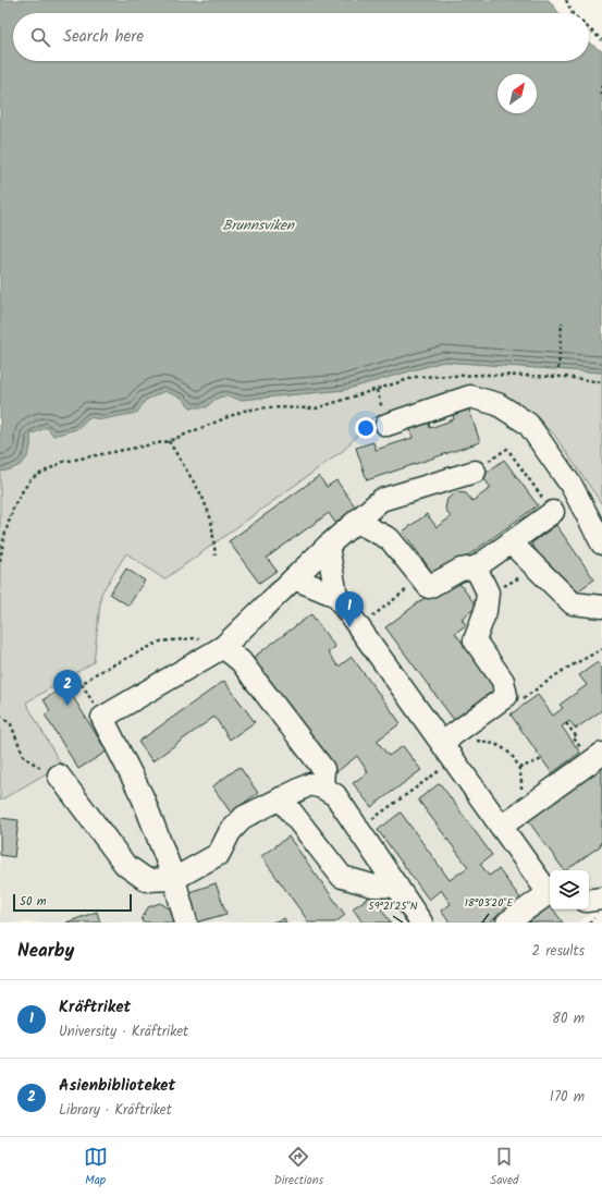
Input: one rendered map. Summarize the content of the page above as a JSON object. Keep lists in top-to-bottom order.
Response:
{
  "water": ["Brunnsviken"],
  "scale_bar": "50 m",
  "north": "top right",
  "page": {
    "search": "Search here",
    "pins": ["1", "2"],
    "scale": "50 m",
    "heading": ["Nearby", "2 results"],
    "list": [
      {
        "mark": "1",
        "name": "Kräftriket",
        "note": "University · Kräftriket",
        "value": "80 m"
      },
      {
        "mark": "2",
        "name": "Asienbiblioteket",
        "note": "Library · Kräftriket",
        "value": "170 m"
      }
    ],
    "nav": ["Map", "Directions", "Saved"]
  },
  "coordinates": ["18°03'20\"E", "59°21'25\"N"]
}
